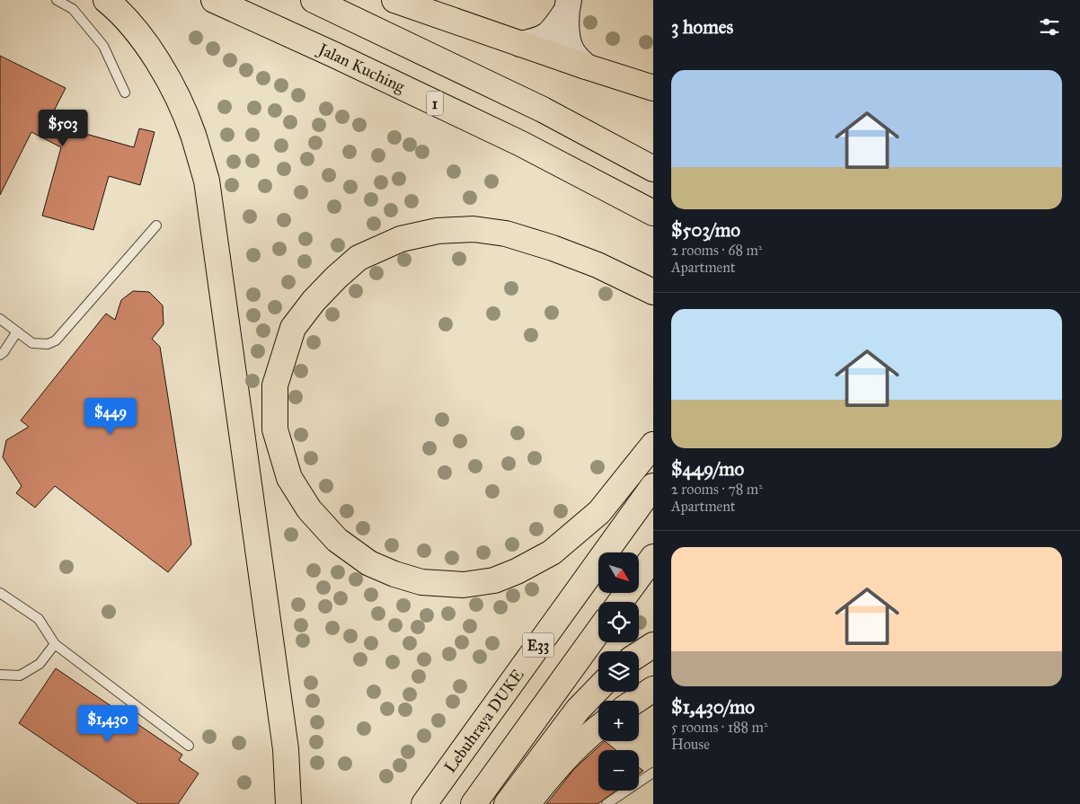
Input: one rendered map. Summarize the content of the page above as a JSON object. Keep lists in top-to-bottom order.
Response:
{
  "streets": {
    "highway": [
      "Jalan Kuching",
      "1",
      "E33",
      "Lebuhraya DUKE"
    ]
  },
  "north": "bottom right",
  "page": {
    "heading": "3 homes",
    "list": [
      {
        "name": "$503/mo",
        "note": "2 rooms · 68 m² · Apartment"
      },
      {
        "name": "$449/mo",
        "note": "2 rooms · 78 m² · Apartment"
      },
      {
        "name": "$1,430/mo",
        "note": "5 rooms · 188 m² · House"
      }
    ],
    "price": ["$503", "$449", "$1,430"],
    "map_buttons": ["+", "−"]
  }
}
